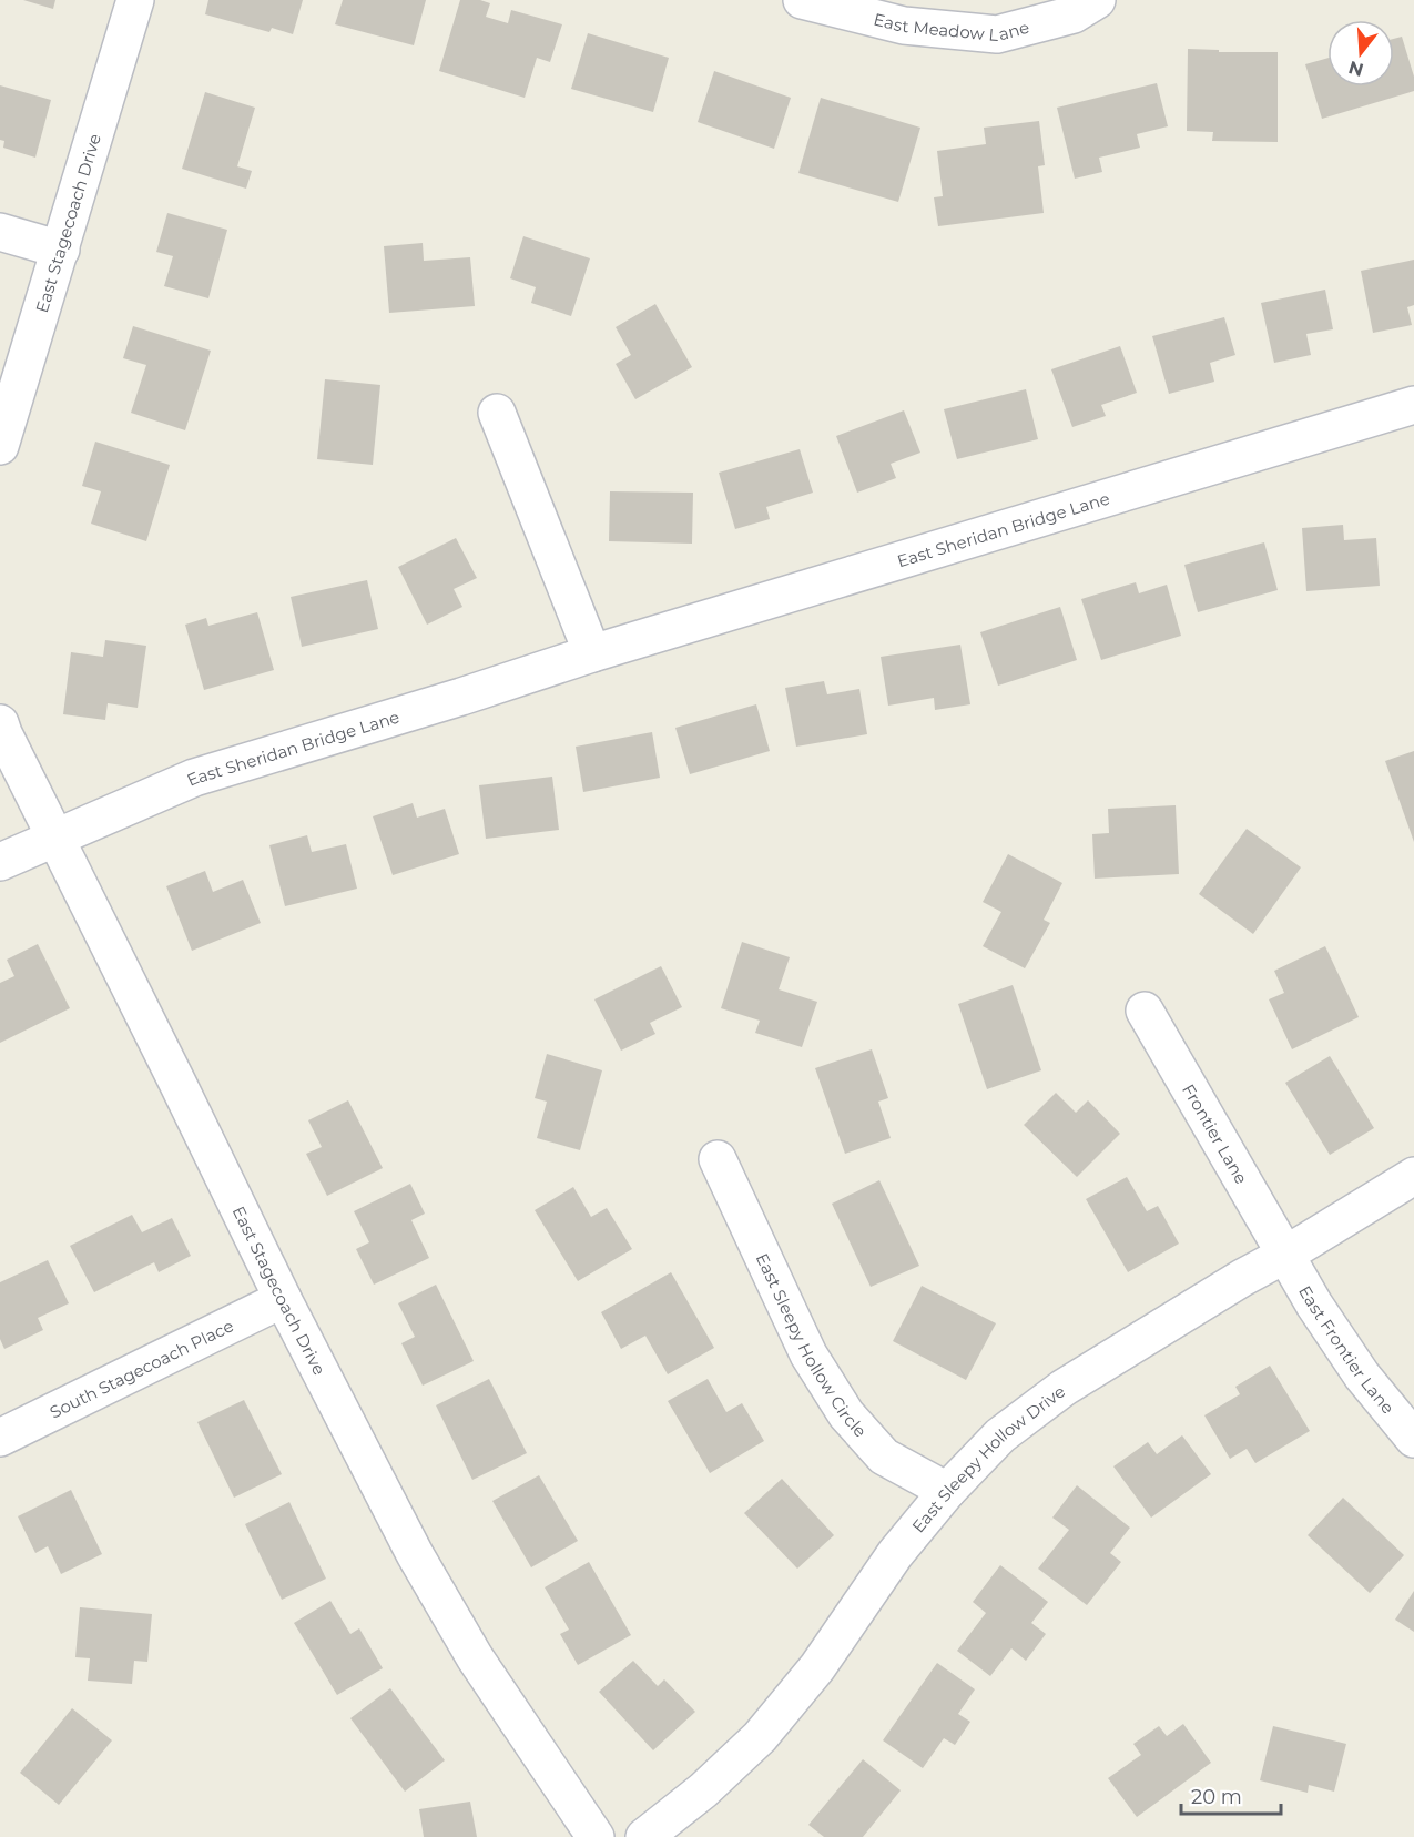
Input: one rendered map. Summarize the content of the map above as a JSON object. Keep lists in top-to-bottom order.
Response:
{
  "streets": {
    "street": [
      "East Meadow Lane",
      "East Stagecoach Drive",
      "East Sheridan Bridge Lane",
      "Frontier Lane",
      "East Sleepy Hollow Circle",
      "East Frontier Lane",
      "South Stagecoach Place",
      "East Sleepy Hollow Drive"
    ]
  },
  "crossings": [
    ["East Stagecoach Drive", "East Sheridan Bridge Lane"],
    ["East Stagecoach Drive", "South Stagecoach Place"],
    ["Frontier Lane", "East Frontier Lane"],
    ["Frontier Lane", "East Sleepy Hollow Drive"],
    ["East Sleepy Hollow Circle", "East Sleepy Hollow Drive"],
    ["East Frontier Lane", "East Sleepy Hollow Drive"]
  ],
  "scale_bar": "20 m",
  "north": "bottom"
}
